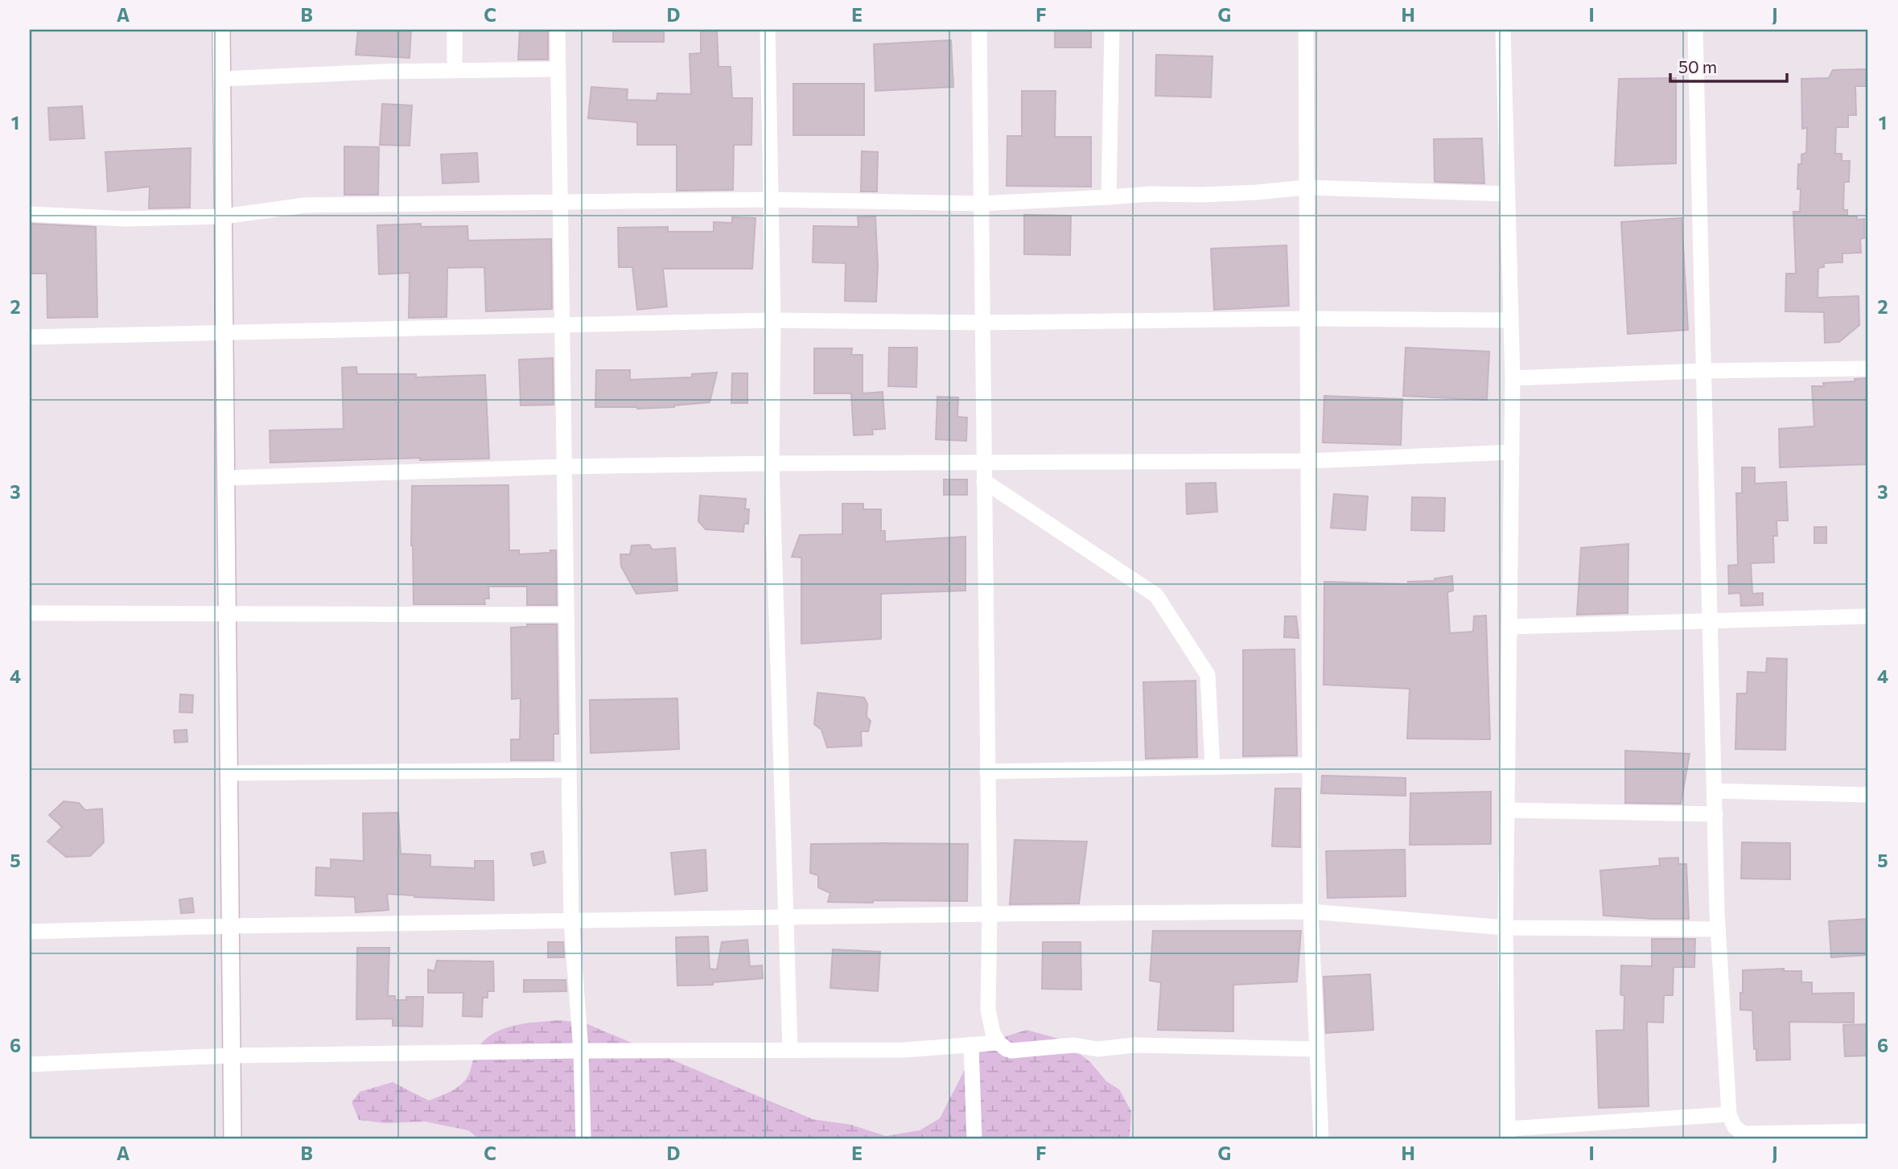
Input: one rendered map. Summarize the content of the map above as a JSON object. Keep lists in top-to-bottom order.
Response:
{
  "scale_bar": "50 m",
  "grid": {
    "columns": [
      "A",
      "B",
      "C",
      "D",
      "E",
      "F",
      "G",
      "H",
      "I",
      "J"
    ],
    "rows": [
      "1",
      "2",
      "3",
      "4",
      "5",
      "6"
    ]
  }
}
